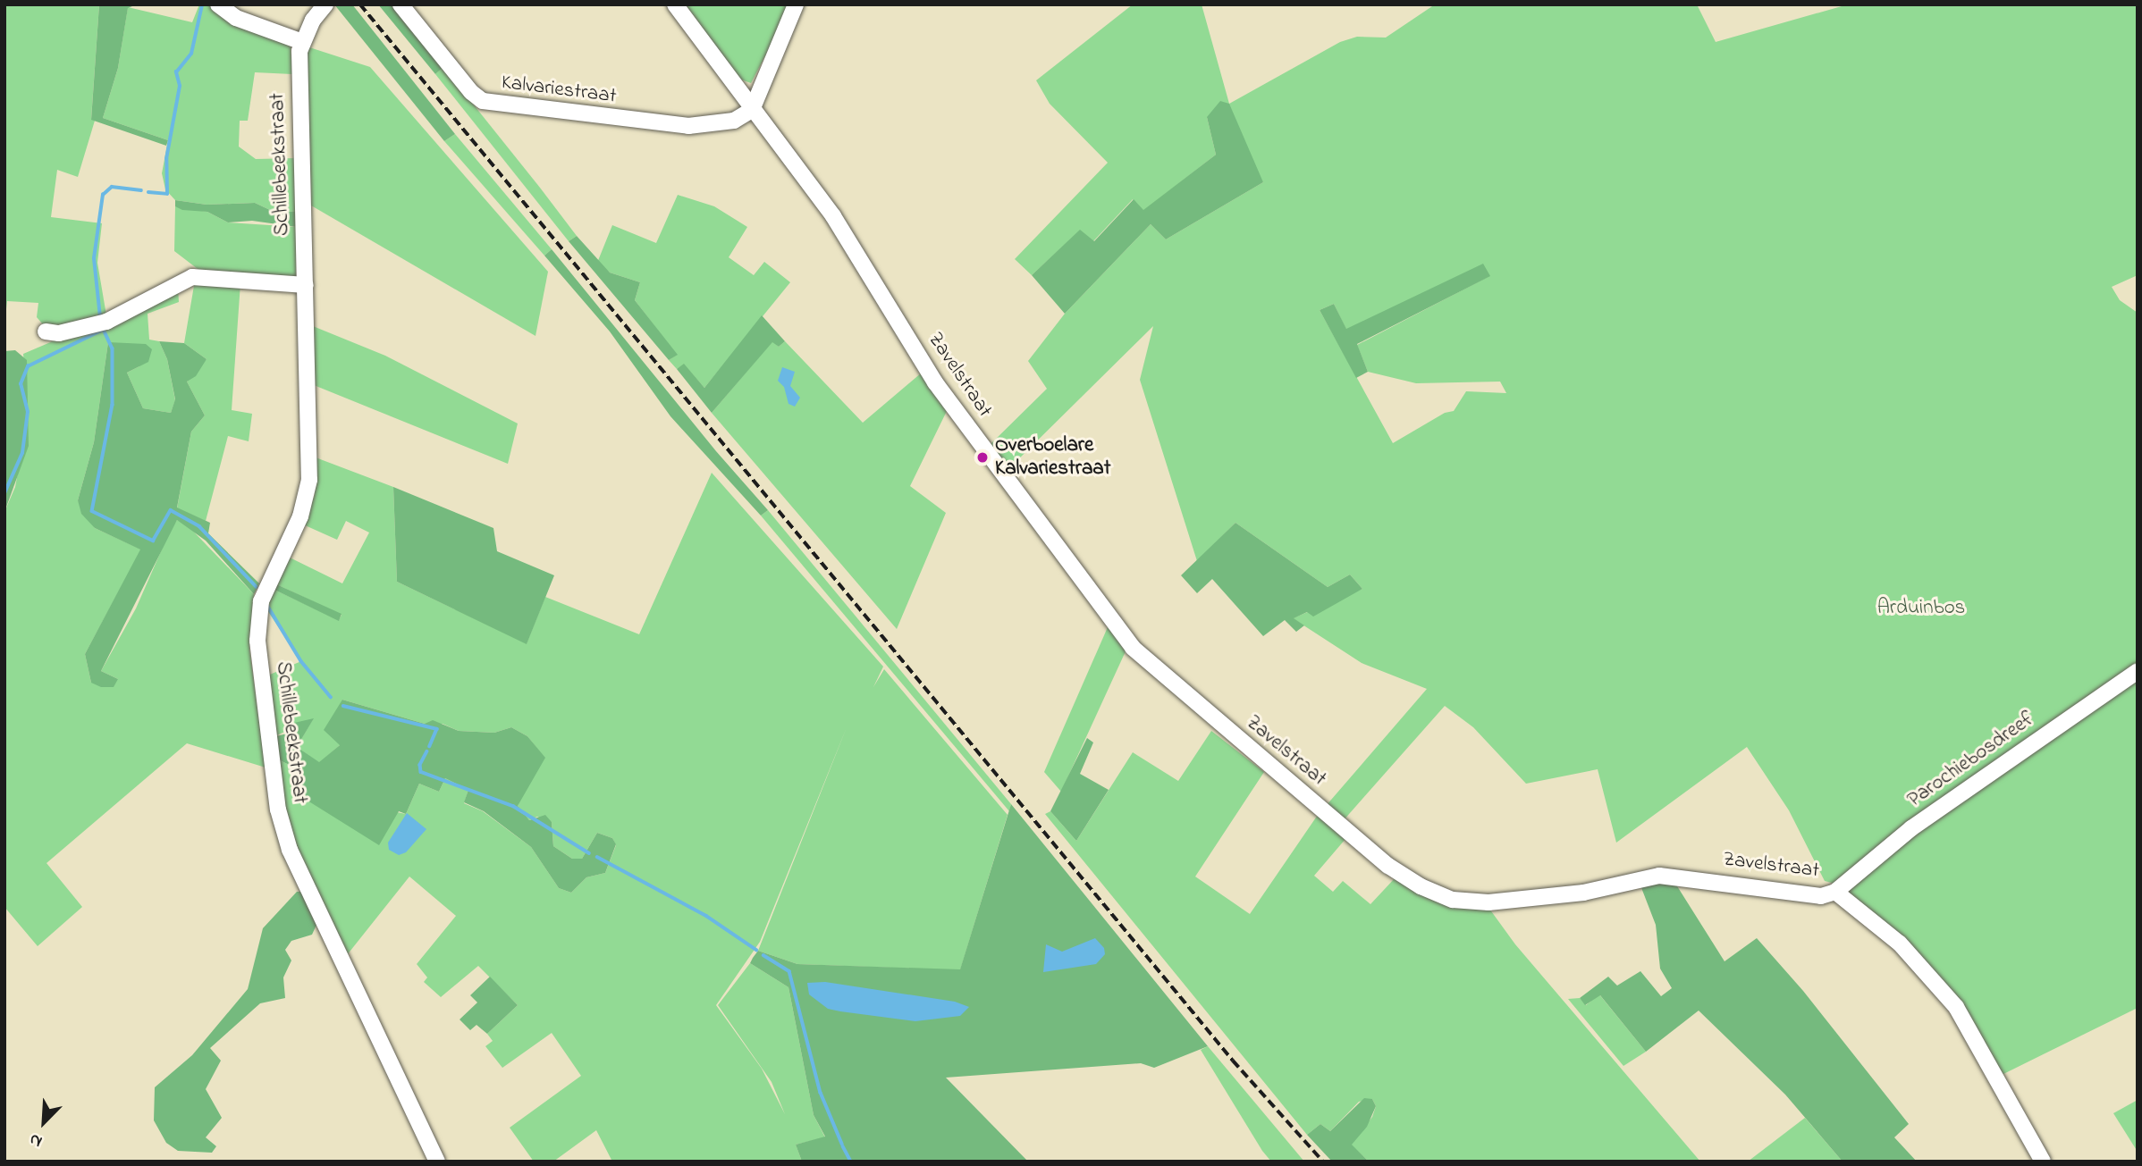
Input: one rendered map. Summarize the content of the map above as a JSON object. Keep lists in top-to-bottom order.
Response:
{
  "streets": {
    "street": [
      "Kalvariestraat",
      "Schillebeekstraat",
      "Zavelstraat",
      "Parochiebosdreef"
    ]
  },
  "crossings": [
    ["Kalvariestraat", "Zavelstraat"],
    ["Zavelstraat", "Parochiebosdreef"]
  ],
  "parks": ["Arduinbos"],
  "places": ["Overboelare Kalvariestraat"],
  "north": "bottom left"
}
